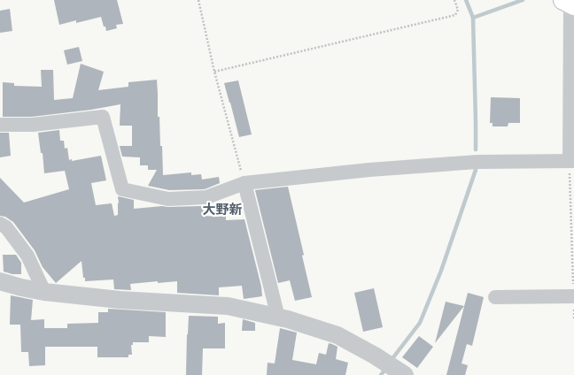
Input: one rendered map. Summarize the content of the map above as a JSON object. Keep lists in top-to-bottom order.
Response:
{
  "districts": ["大野新"]
}
